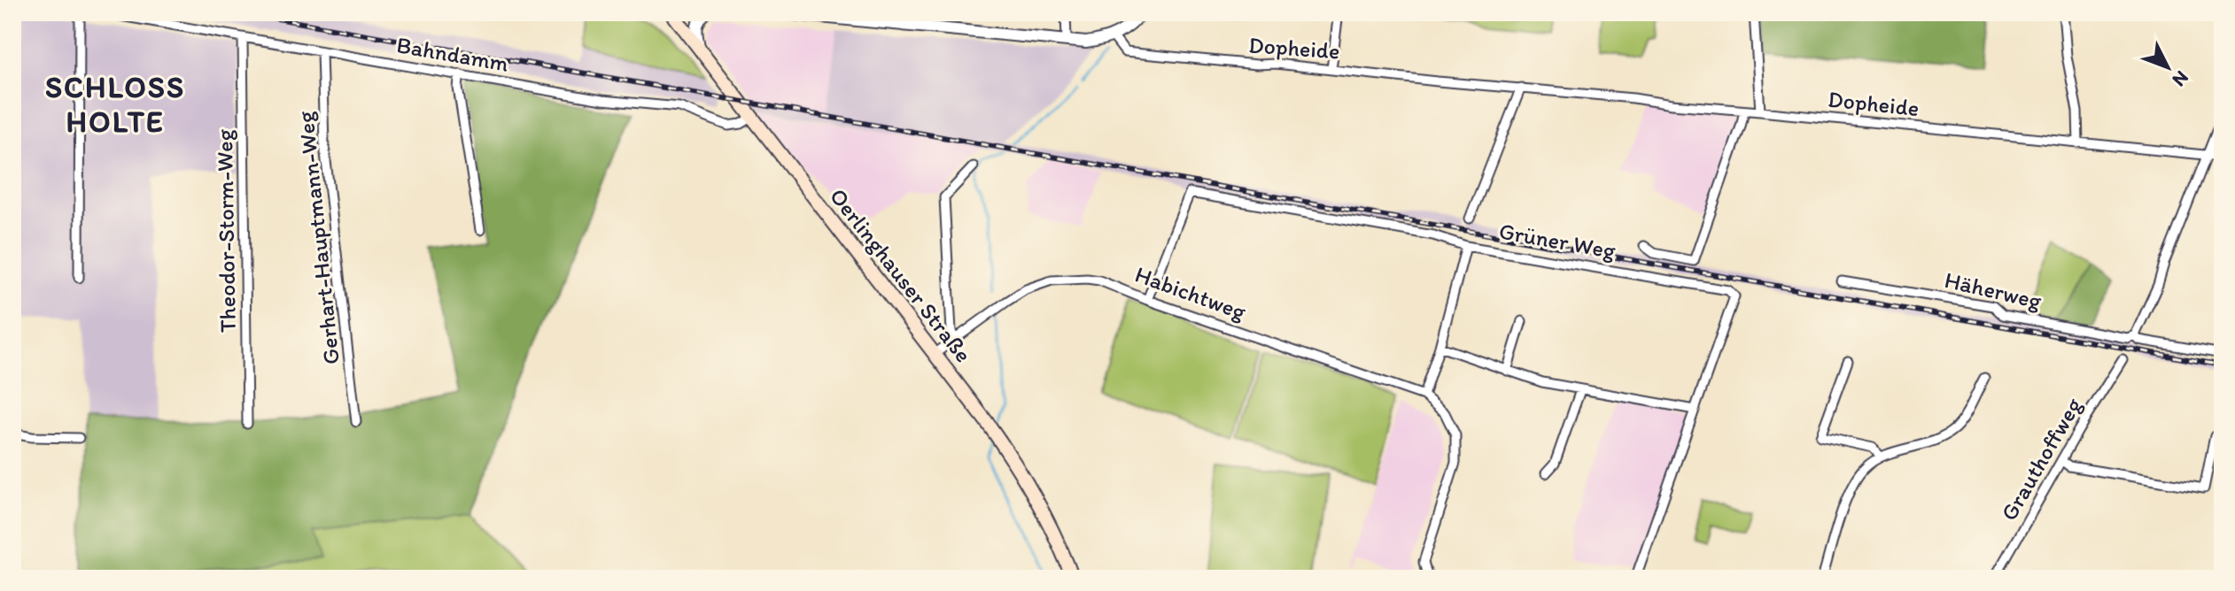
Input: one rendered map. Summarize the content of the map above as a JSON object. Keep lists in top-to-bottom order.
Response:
{
  "streets": {
    "main road": ["Oerlinghauser Straße"],
    "street": [
      "Dopheide",
      "Bahndamm",
      "Theodor-Storm-Weg",
      "Gerhart-Hauptmann-Weg",
      "Grüner Weg",
      "Häherweg",
      "Habichtweg",
      "Grauthoffweg"
    ]
  },
  "crossings": [
    ["Bahndamm", "Theodor-Storm-Weg"],
    ["Bahndamm", "Gerhart-Hauptmann-Weg"],
    ["Bahndamm", "Oerlinghauser Straße"],
    ["Grüner Weg", "Habichtweg"],
    ["Oerlinghauser Straße", "Habichtweg"]
  ],
  "districts": ["SCHLOSS HOLTE"],
  "north": "bottom right"
}
